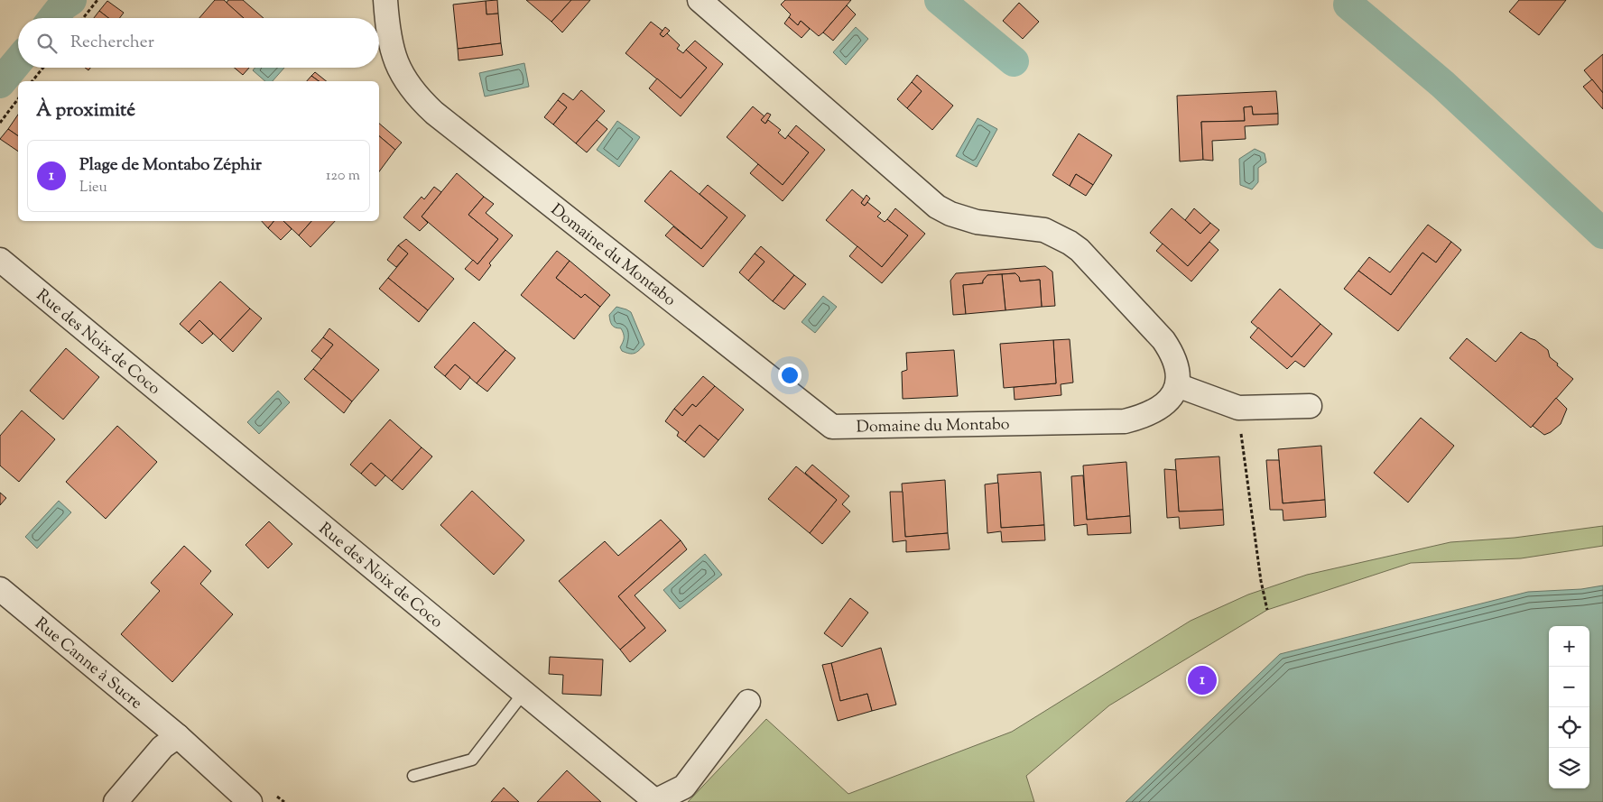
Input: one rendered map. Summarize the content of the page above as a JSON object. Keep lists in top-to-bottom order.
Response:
{
  "streets": {
    "street": ["Domaine du Montabo", "Rue des Noix de Coco", "Rue Canne à Sucre"]
  },
  "page": {
    "search": "Rechercher",
    "heading": "À proximité",
    "list": [
      {
        "mark": "1",
        "name": "Plage de Montabo Zéphir",
        "note": "Lieu",
        "value": "120 m"
      }
    ],
    "map_buttons": ["+", "−"],
    "pins": "1"
  }
}
